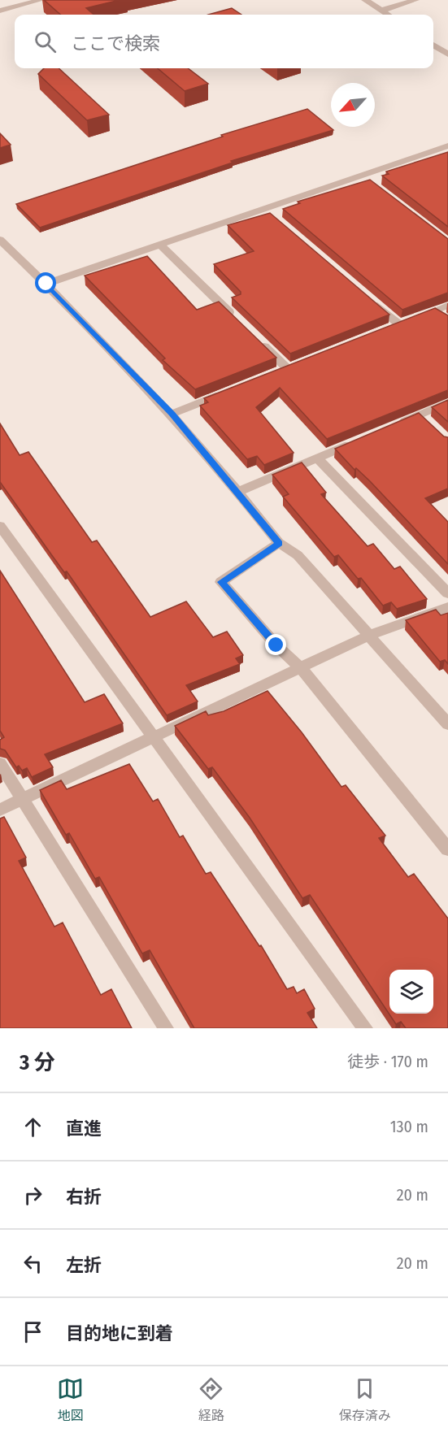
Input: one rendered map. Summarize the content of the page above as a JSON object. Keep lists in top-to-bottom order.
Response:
{
  "north": "bottom left",
  "page": {
    "search": "ここで検索",
    "heading": ["3 分", "徒歩 · 170 m"],
    "list": [
      ["直進", "130 m"],
      ["右折", "20 m"],
      ["左折", "20 m"],
      "目的地に到着"
    ],
    "nav": ["地図", "経路", "保存済み"]
  }
}
